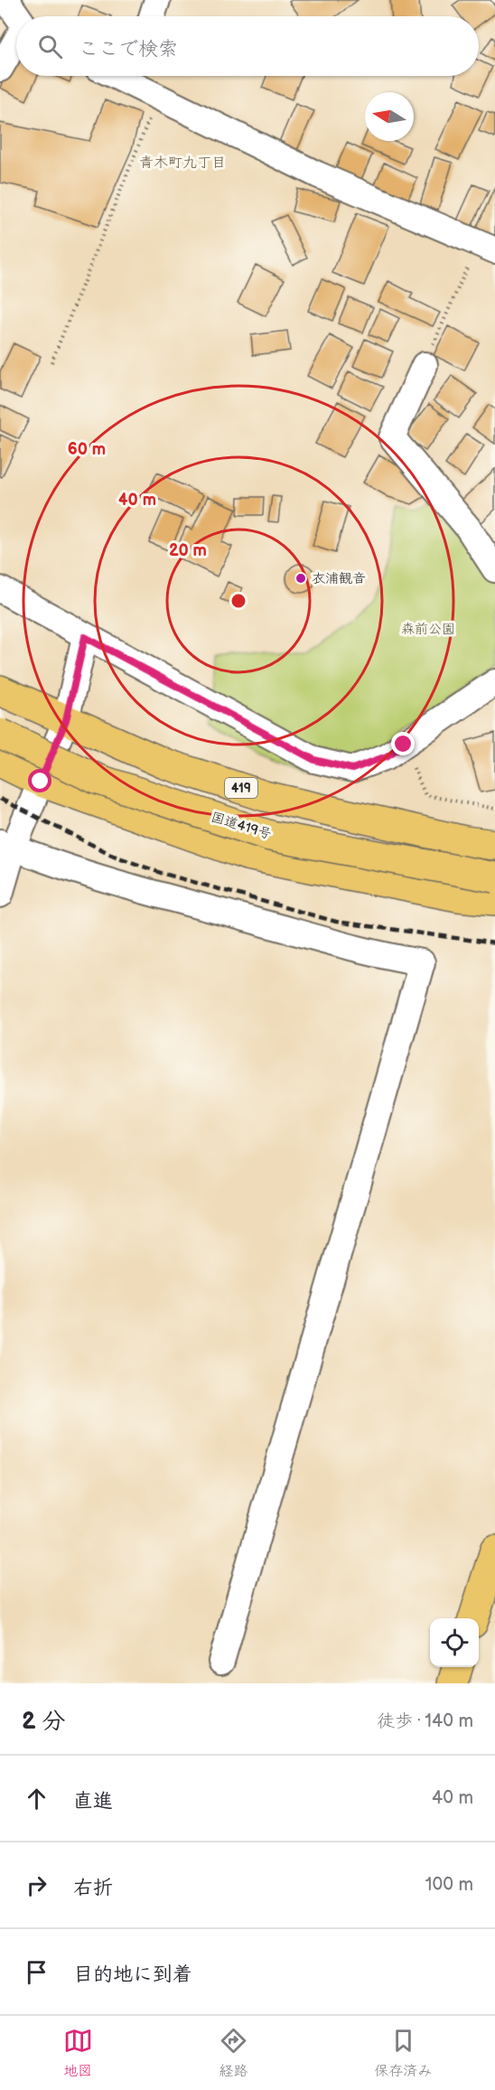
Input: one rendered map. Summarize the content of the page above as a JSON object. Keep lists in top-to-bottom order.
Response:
{
  "streets": {
    "highway": ["419", "国道419号"]
  },
  "districts": ["青木町九丁目"],
  "parks": ["森前公園"],
  "places": ["衣浦観音"],
  "north": "left",
  "page": {
    "search": "ここで検索",
    "heading": ["2 分", "徒歩 · 140 m"],
    "list": [
      ["直進", "40 m"],
      ["右折", "100 m"],
      "目的地に到着"
    ],
    "nav": ["地図", "経路", "保存済み"]
  },
  "rings": ["60 m", "40 m", "20 m"]
}
